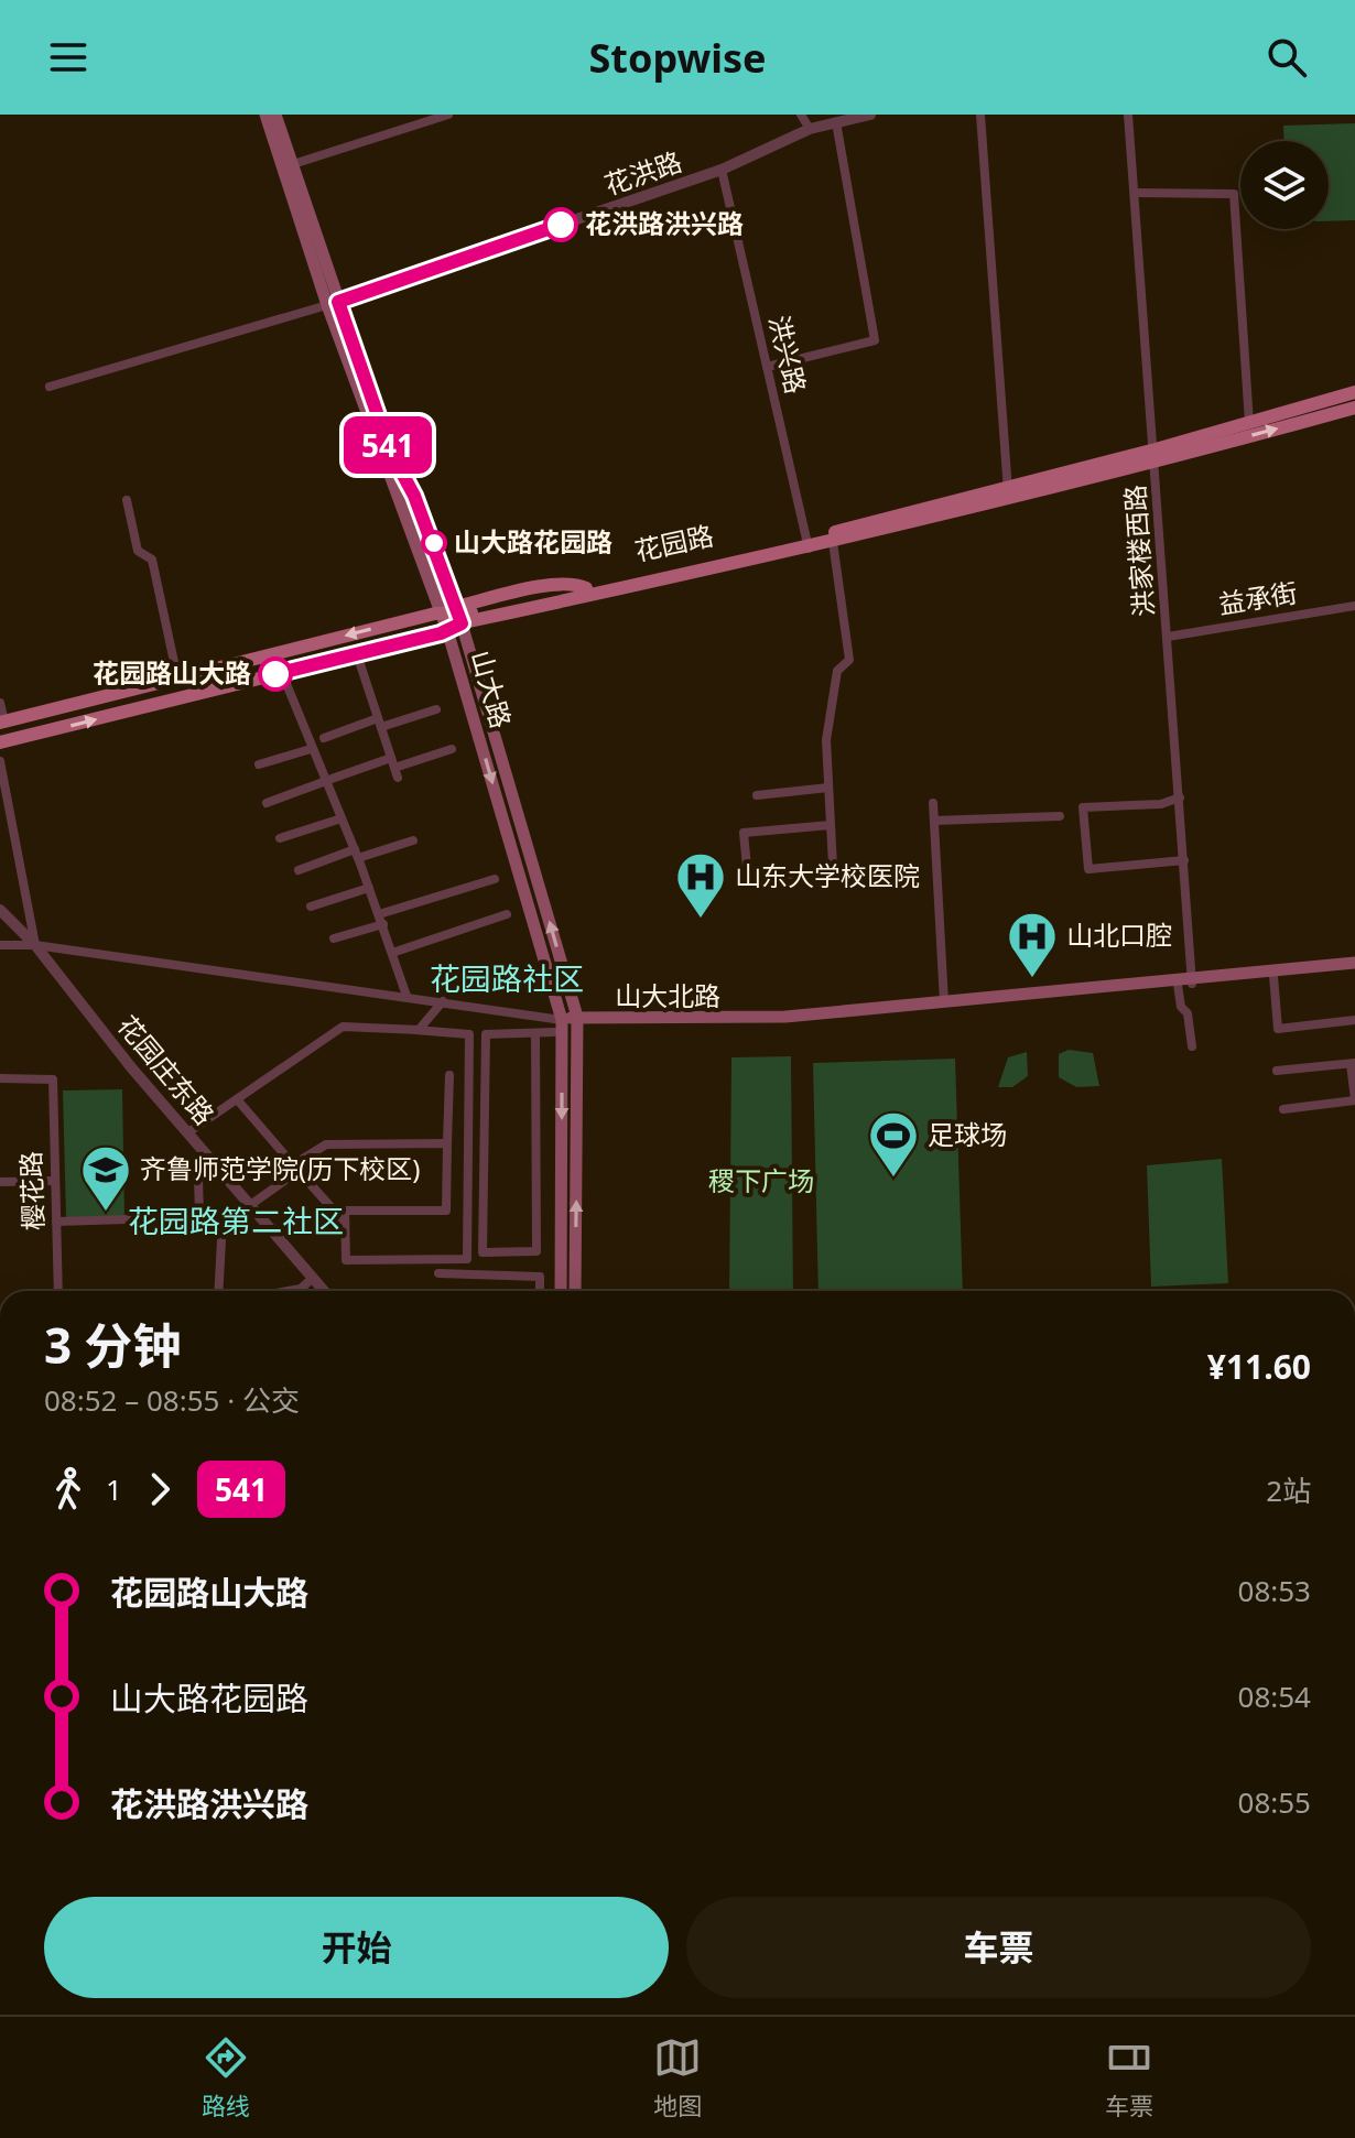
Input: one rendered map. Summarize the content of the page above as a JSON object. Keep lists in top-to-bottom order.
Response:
{
  "streets": {
    "main road": ["花园路", "山大路", "山大北路"],
    "street": [
      "花洪路",
      "洪兴路",
      "洪家楼西路",
      "益承街",
      "花园庄东路",
      "樱花路"
    ]
  },
  "crossings": [
    ["花洪路", "洪兴路"],
    ["花洪路", "山大路"],
    ["洪兴路", "花园路"],
    ["花园路", "洪家楼西路"],
    ["花园路", "山大路"],
    ["洪家楼西路", "益承街"],
    ["洪家楼西路", "山大北路"],
    ["山大路", "山大北路"]
  ],
  "districts": ["花园路社区", "花园路第二社区"],
  "parks": ["稷下广场"],
  "places": {
    "other": ["花洪路洪兴路", "山大路花园路", "花园路山大路"],
    "hospital": ["山东大学校医院", "山北口腔"],
    "sports": ["足球场"],
    "school or university": ["齐鲁师范学院(历下校区)"]
  },
  "lines": ["bus line 541"],
  "page": {
    "header": "Stopwise",
    "on_map": "541",
    "heading": ["3 分钟", "08:52 – 08:55 · 公交", "¥11.60"],
    "legs": ["1", "541", "2站"],
    "list": [
      {
        "name": "花园路山大路",
        "value": "08:53"
      },
      {
        "name": "山大路花园路",
        "value": "08:54"
      },
      {
        "name": "花洪路洪兴路",
        "value": "08:55"
      }
    ],
    "buttons": ["开始", "车票"],
    "tabs": ["路线", "地图", "车票"]
  }
}
